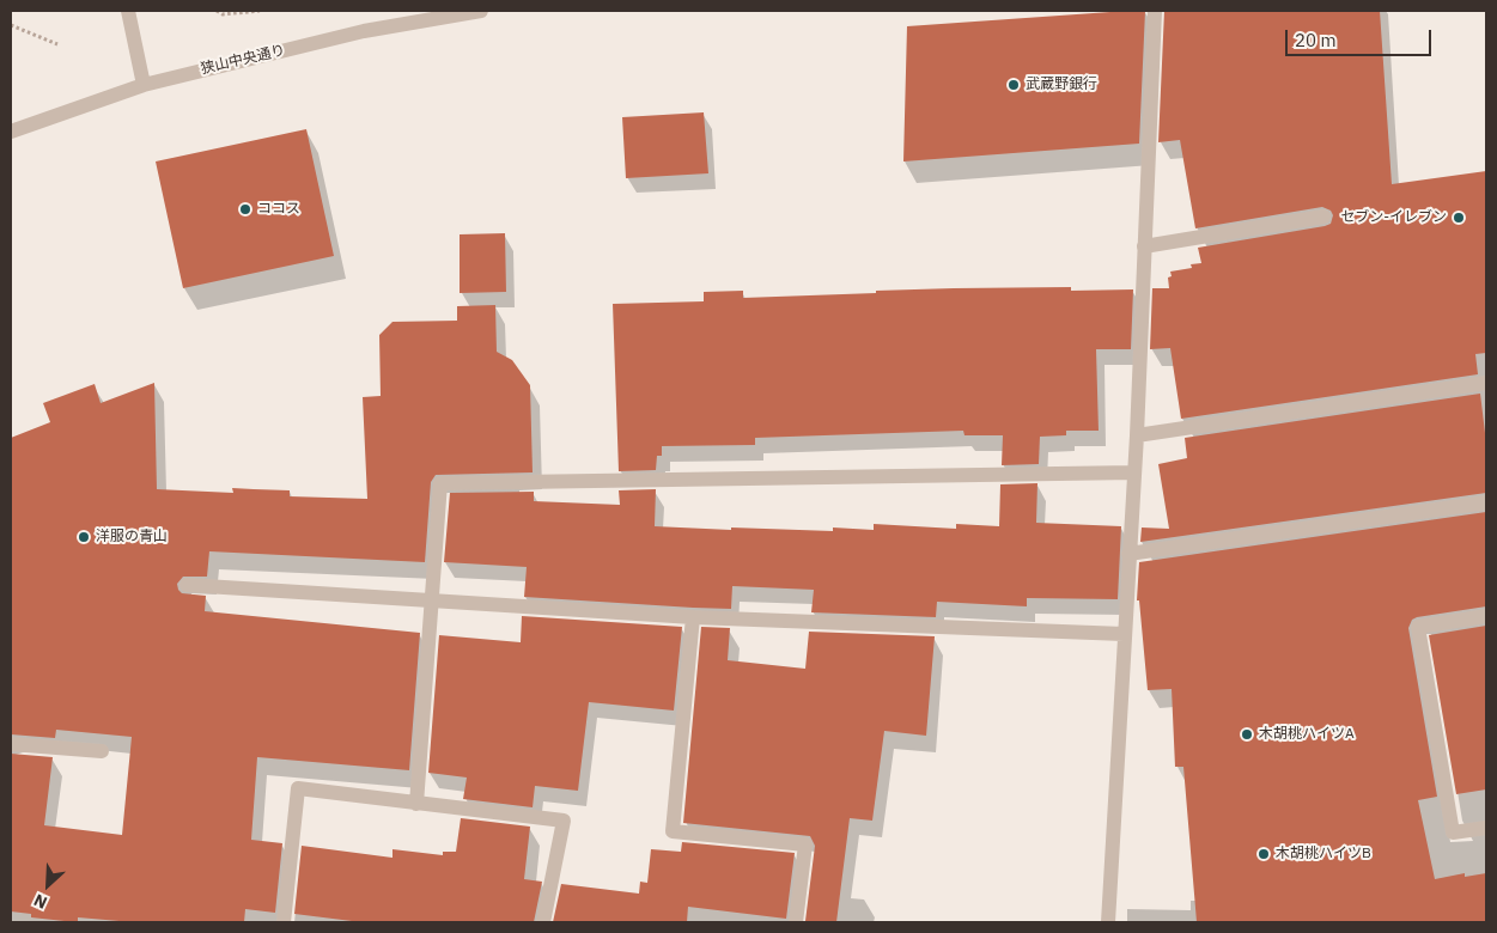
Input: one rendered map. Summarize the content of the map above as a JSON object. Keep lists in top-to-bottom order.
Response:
{
  "streets": {
    "street": ["狭山中央通り"]
  },
  "places": [
    "武蔵野銀行",
    "ココス",
    "セブン-イレブン",
    "洋服の青山",
    "木胡桃ハイツA",
    "木胡桃ハイツB"
  ],
  "scale_bar": "20 m",
  "north": "bottom left"
}
